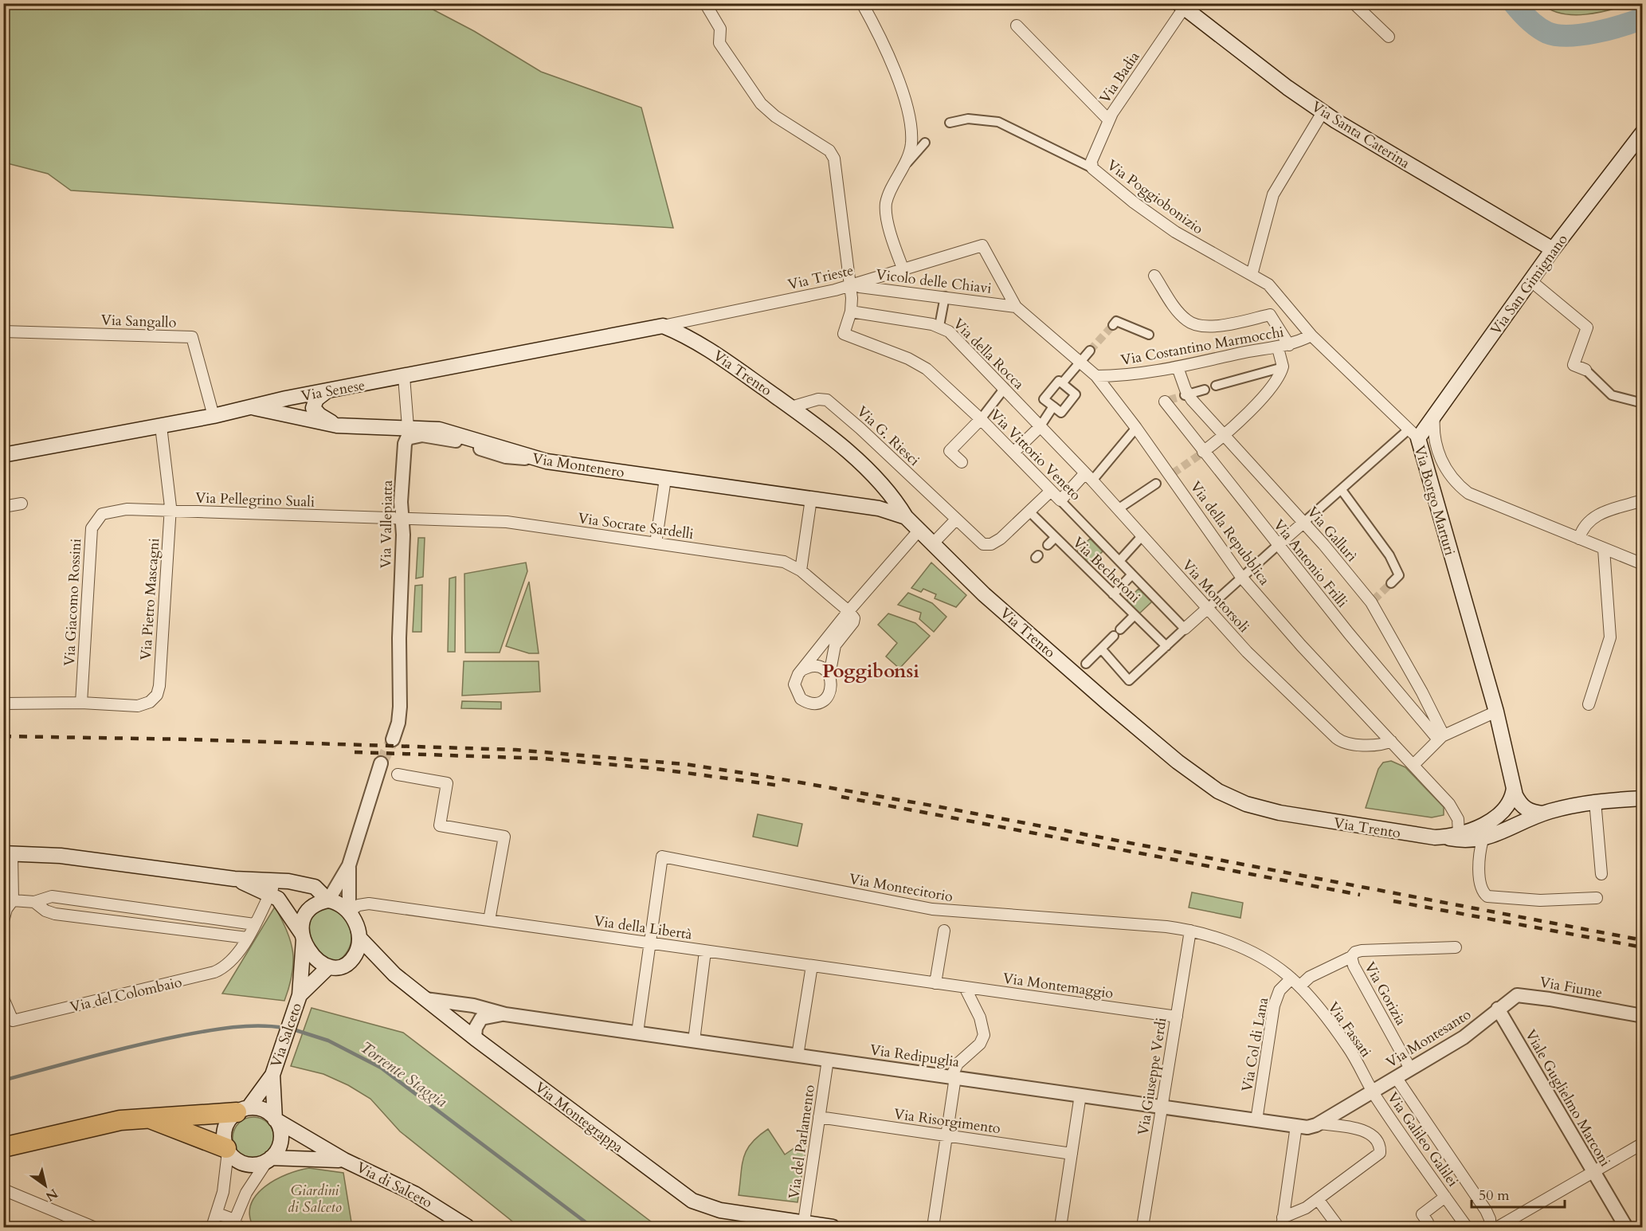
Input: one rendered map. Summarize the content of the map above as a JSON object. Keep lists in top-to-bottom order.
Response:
{
  "streets": {
    "main road": [
      "Via Santa Caterina",
      "Via San Gimignano",
      "Via Trento",
      "Via Senese",
      "Via Montenero",
      "Via Borgo Marturi",
      "Via Salceto",
      "Via Montegrappa",
      "Via di Salceto"
    ],
    "street": [
      "Via Badia",
      "Via Poggiobonizio",
      "Via Trieste",
      "Vicolo delle Chiavi",
      "Via Sangallo",
      "Via Costantino Marmocchi",
      "Via della Rocca",
      "Via G. Riesci",
      "Via Vittorio Veneto",
      "Via Pellegrino Suali",
      "Via Vallepiatta",
      "Via Socrate Sardelli",
      "Via della Repubblica",
      "Via Gallurì",
      "Via Antonio Frilli",
      "Via Becheroni",
      "Via Montorsoli",
      "Via Pietro Mascagni",
      "Via Giacomo Rossini",
      "Via Montecitorio",
      "Via della Libertà",
      "Via Montemaggio",
      "Via Fiume",
      "Via Gorizia",
      "Via del Colombaio",
      "Via Fassati",
      "Via Montesanto",
      "Via Col di Lana",
      "Via Redipuglia",
      "Via Giuseppe Verdi",
      "Viale Guglielmo Marconi",
      "Via Risorgimento",
      "Via Galileo Galilei",
      "Via del Parlamento"
    ]
  },
  "crossings": [
    ["Via Badia", "Via Santa Caterina"],
    ["Via Badia", "Via Poggiobonizio"],
    ["Via Santa Caterina", "Via San Gimignano"],
    ["Via Poggiobonizio", "Via Borgo Marturi"],
    ["Via Trieste", "Vicolo delle Chiavi"],
    ["Via Trieste", "Via Trento"],
    ["Via Trieste", "Via Senese"],
    ["Via Trieste", "Via della Repubblica"],
    ["Vicolo delle Chiavi", "Via della Repubblica"],
    ["Via San Gimignano", "Via Borgo Marturi"],
    ["Via Sangallo", "Via Senese"],
    ["Via Costantino Marmocchi", "Via Borgo Marturi"],
    ["Via Costantino Marmocchi", "Via della Repubblica"],
    ["Via Costantino Marmocchi", "Via Gallurì"],
    ["Via della Rocca", "Via Vittorio Veneto"],
    ["Via della Rocca", "Via Montorsoli"],
    ["Via Trento", "Via Senese"],
    ["Via Trento", "Via G. Riesci"],
    ["Via Trento", "Via Montenero"],
    ["Via Trento", "Via della Repubblica"],
    ["Via Senese", "Via Montenero"],
    ["Via Senese", "Via Pietro Mascagni"],
    ["Via G. Riesci", "Via Vittorio Veneto"],
    ["Via G. Riesci", "Via Becheroni"],
    ["Via Montenero", "Via Vallepiatta"],
    ["Via Pellegrino Suali", "Via Vallepiatta"],
    ["Via Pellegrino Suali", "Via Socrate Sardelli"],
    ["Via Pellegrino Suali", "Via Pietro Mascagni"],
    ["Via Pellegrino Suali", "Via Giacomo Rossini"],
    ["Via Vallepiatta", "Via Socrate Sardelli"],
    ["Via della Repubblica", "Via Montorsoli"],
    ["Via Gallurì", "Via Antonio Frilli"],
    ["Via Pietro Mascagni", "Via Giacomo Rossini"],
    ["Via Montecitorio", "Via della Libertà"],
    ["Via Montecitorio", "Via Gorizia"],
    ["Via Montecitorio", "Via Fassati"],
    ["Via Montecitorio", "Via Col di Lana"],
    ["Via Montecitorio", "Via Redipuglia"],
    ["Via Montecitorio", "Via Giuseppe Verdi"],
    ["Via della Libertà", "Via Montemaggio"],
    ["Via della Libertà", "Via Salceto"],
    ["Via della Libertà", "Via Montegrappa"],
    ["Via Montemaggio", "Via Giuseppe Verdi"],
    ["Via Fiume", "Via Montesanto"],
    ["Via Fiume", "Viale Guglielmo Marconi"],
    ["Via Gorizia", "Via Fassati"],
    ["Via Gorizia", "Via Montesanto"],
    ["Via Gorizia", "Via Col di Lana"],
    ["Via Fassati", "Via Montesanto"],
    ["Via Fassati", "Via Col di Lana"],
    ["Via Fassati", "Via Galileo Galilei"],
    ["Via Salceto", "Via Montegrappa"],
    ["Via Salceto", "Via di Salceto"],
    ["Via Montesanto", "Via Redipuglia"],
    ["Via Montesanto", "Viale Guglielmo Marconi"],
    ["Via Montesanto", "Via Galileo Galilei"],
    ["Via Col di Lana", "Via Redipuglia"],
    ["Via Redipuglia", "Via Giuseppe Verdi"],
    ["Via Redipuglia", "Via Montegrappa"],
    ["Via Redipuglia", "Via del Parlamento"],
    ["Via Montegrappa", "Via del Parlamento"],
    ["Via Risorgimento", "Via del Parlamento"]
  ],
  "districts": ["Poggibonsi"],
  "water": ["Torrente Staggia"],
  "parks": ["Giardini di Salceto"],
  "scale_bar": "50 m",
  "north": "bottom right"
}
